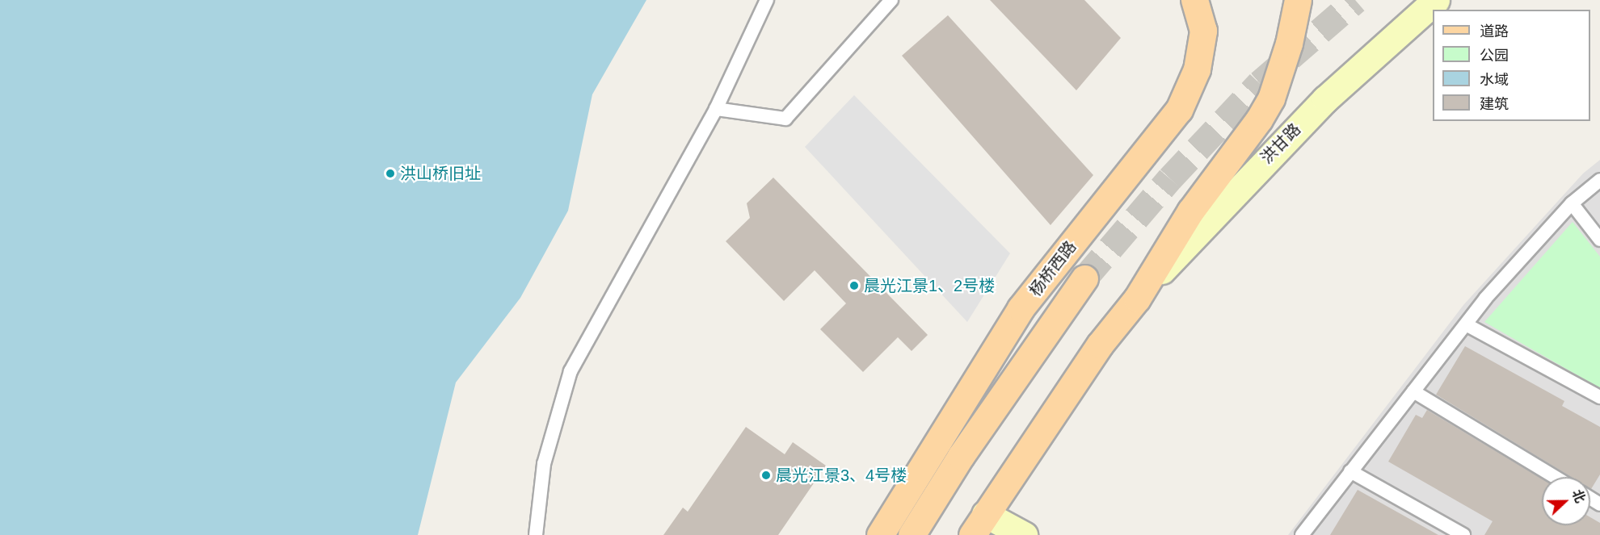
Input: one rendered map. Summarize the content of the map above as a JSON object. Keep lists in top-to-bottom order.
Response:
{
  "streets": {
    "main road": ["洪甘路", "杨桥西路"]
  },
  "places": ["洪山桥旧址", "晨光江景1、2号楼", "晨光江景3、4号楼"],
  "legend": [
    "道路",
    "公园",
    "水域",
    "建筑"
  ],
  "north": "right"
}
